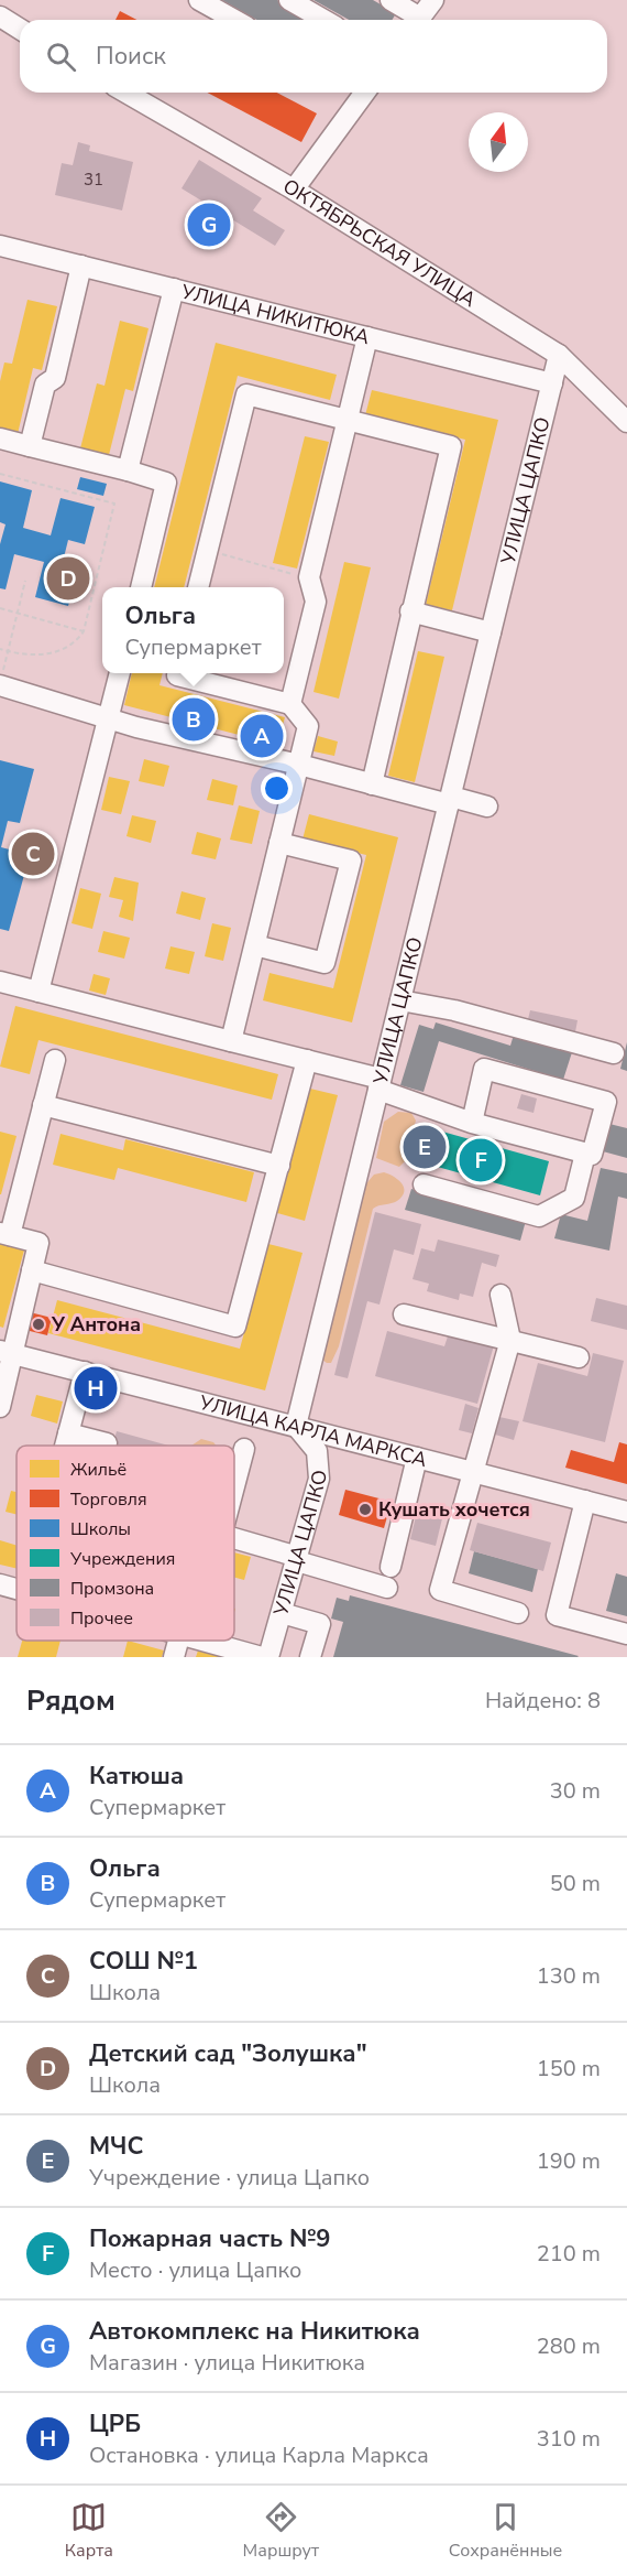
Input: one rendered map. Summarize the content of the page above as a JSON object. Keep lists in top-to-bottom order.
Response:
{
  "streets": {
    "street": [
      "ОКТЯБРЬСКАЯ УЛИЦА",
      "УЛИЦА НИКИТЮКА",
      "УЛИЦА ЦАПКО",
      "УЛИЦА КАРЛА МАРКСА"
    ]
  },
  "crossings": [
    ["ОКТЯБРЬСКАЯ УЛИЦА", "УЛИЦА ЦАПКО"],
    ["УЛИЦА НИКИТЮКА", "УЛИЦА ЦАПКО"],
    ["УЛИЦА ЦАПКО", "УЛИЦА КАРЛА МАРКСА"]
  ],
  "places": ["У Антона", "Кушать хочется"],
  "house_numbers": ["31"],
  "legend": [
    "Жильё",
    "Торговля",
    "Школы",
    "Учреждения",
    "Промзона",
    "Прочее"
  ],
  "north": "top",
  "page": {
    "search": "Поиск",
    "pins": [
      "G",
      "D",
      "B",
      "A",
      "C",
      "E",
      "F",
      "H"
    ],
    "popup": ["Ольга", "Супермаркет"],
    "heading": ["Рядом", "Найдено: 8"],
    "list": [
      {
        "mark": "A",
        "name": "Катюша",
        "note": "Супермаркет",
        "value": "30 m"
      },
      {
        "mark": "B",
        "name": "Ольга",
        "note": "Супермаркет",
        "value": "50 m"
      },
      {
        "mark": "C",
        "name": "СОШ №1",
        "note": "Школа",
        "value": "130 m"
      },
      {
        "mark": "D",
        "name": "Детский сад \"Золушка\"",
        "note": "Школа",
        "value": "150 m"
      },
      {
        "mark": "E",
        "name": "МЧС",
        "note": "Учреждение · улица Цапко",
        "value": "190 m"
      },
      {
        "mark": "F",
        "name": "Пожарная часть №9",
        "note": "Место · улица Цапко",
        "value": "210 m"
      },
      {
        "mark": "G",
        "name": "Автокомплекс на Никитюка",
        "note": "Магазин · улица Никитюка",
        "value": "280 m"
      },
      {
        "mark": "H",
        "name": "ЦРБ",
        "note": "Остановка · улица Карла Маркса",
        "value": "310 m"
      }
    ],
    "nav": ["Карта", "Маршрут", "Сохранённые"]
  }
}
